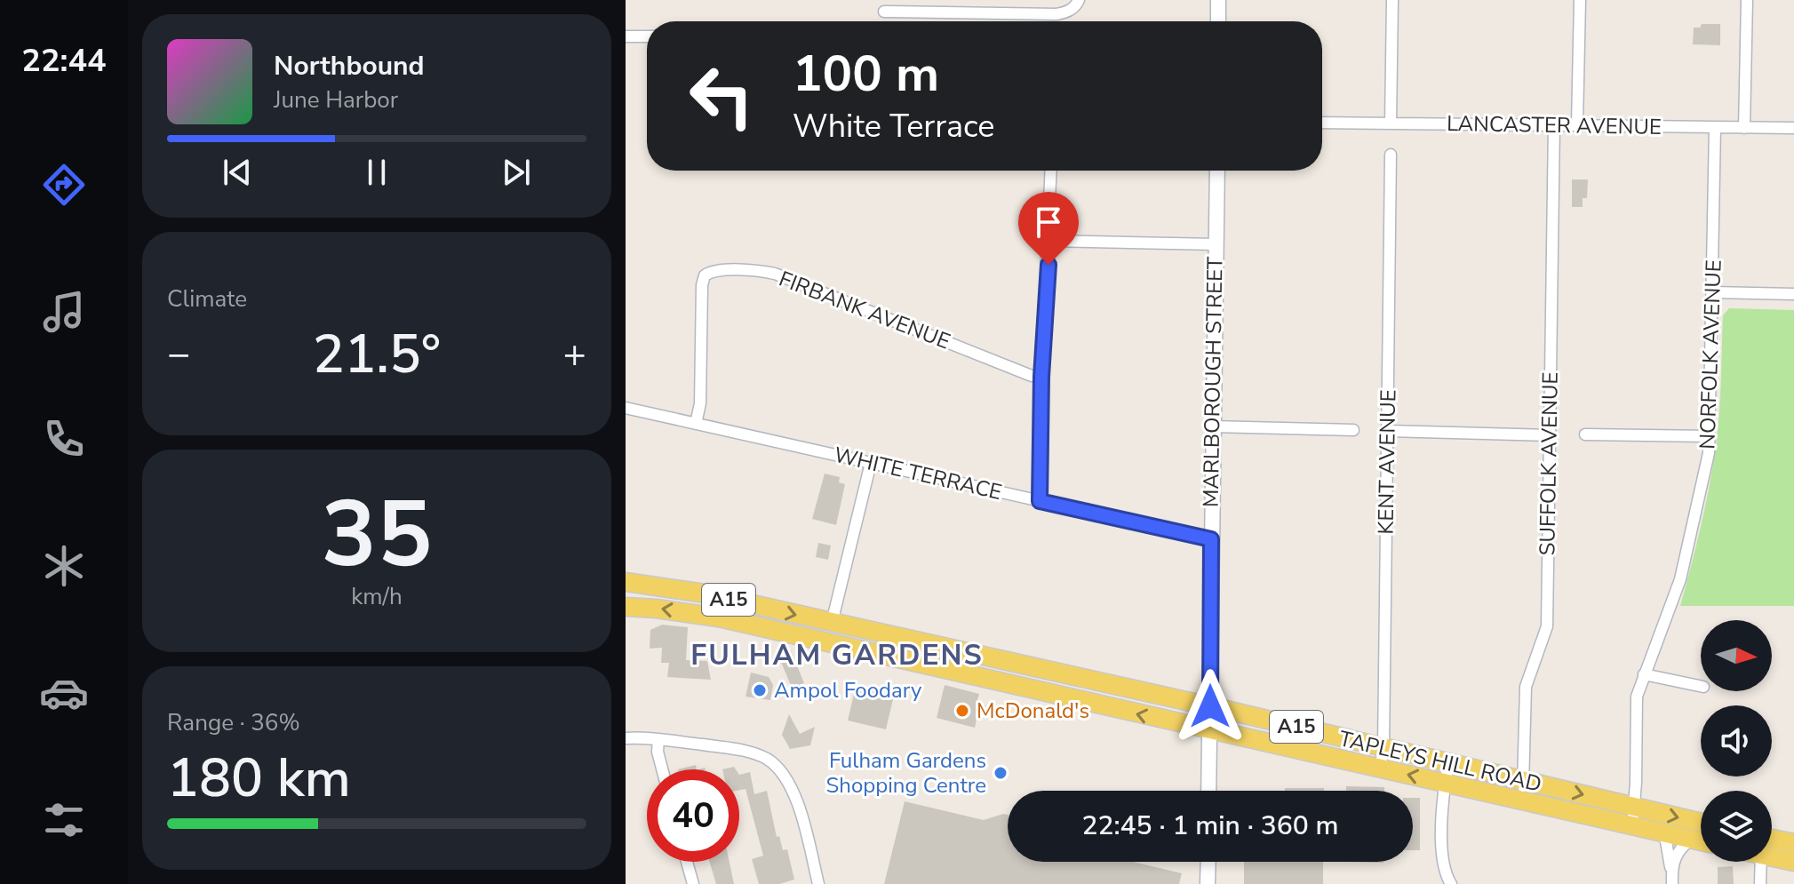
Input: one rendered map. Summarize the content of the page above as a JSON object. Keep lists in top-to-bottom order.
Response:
{
  "streets": {
    "main road": ["A15", "TAPLEYS HILL ROAD"],
    "street": [
      "LANCASTER AVENUE",
      "FIRBANK AVENUE",
      "NORFOLK AVENUE",
      "MARLBOROUGH STREET",
      "KENT AVENUE",
      "SUFFOLK AVENUE",
      "WHITE TERRACE"
    ]
  },
  "crossings": [
    ["LANCASTER AVENUE", "NORFOLK AVENUE"],
    ["LANCASTER AVENUE", "SUFFOLK AVENUE"],
    ["FIRBANK AVENUE", "WHITE TERRACE"],
    ["NORFOLK AVENUE", "TAPLEYS HILL ROAD"],
    ["MARLBOROUGH STREET", "WHITE TERRACE"],
    ["MARLBOROUGH STREET", "TAPLEYS HILL ROAD"],
    ["KENT AVENUE", "TAPLEYS HILL ROAD"],
    ["SUFFOLK AVENUE", "TAPLEYS HILL ROAD"]
  ],
  "districts": ["FULHAM GARDENS"],
  "places": ["Ampol Foodary", "McDonald's", "Fulham Gardens Shopping Centre"],
  "north": "right",
  "page": {
    "tabs": "22:44",
    "turn": ["100 m", "White Terrace"],
    "song": ["Northbound", "June Harbor"],
    "tile": [
      "Climate",
      ["35", "km/h"],
      ["Range · 36%", "180 km"]
    ],
    "heat": ["−", "21.5°", "+"],
    "limit": "40",
    "trip": "22:45 · 1 min · 360 m"
  }
}
